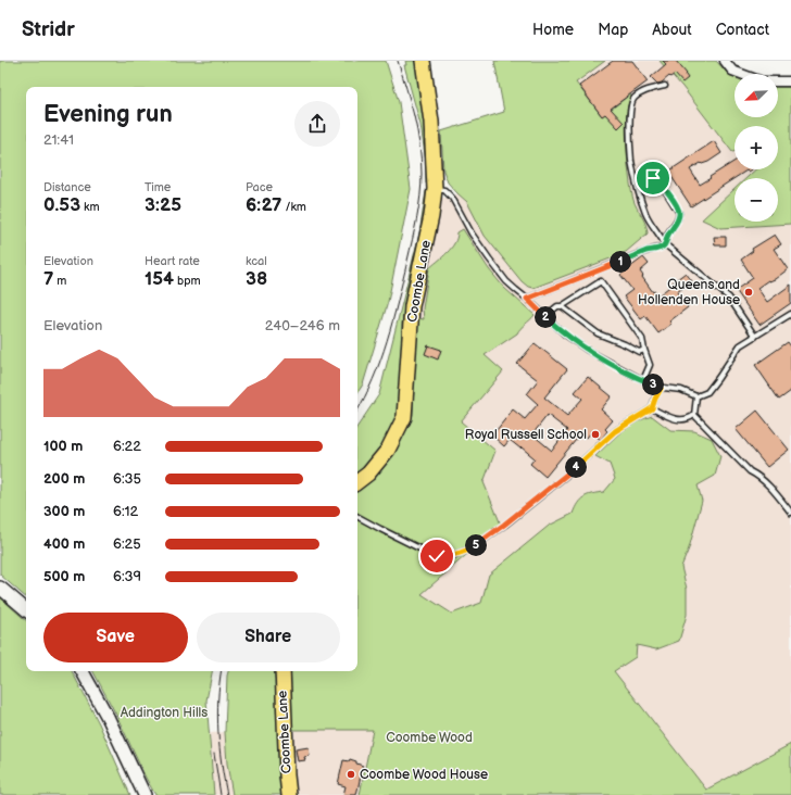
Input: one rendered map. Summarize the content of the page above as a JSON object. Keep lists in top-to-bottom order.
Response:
{
  "streets": {
    "main road": ["Coombe Lane"]
  },
  "parks": ["Addington Hills", "Coombe Wood"],
  "places": ["Queens and Hollenden House", "Royal Russell School", "Coombe Wood House"],
  "north": "bottom left",
  "page": {
    "header": "Stridr",
    "nav": [
      "Home",
      "Map",
      "About",
      "Contact"
    ],
    "map_buttons": ["+", "−"],
    "heading": ["Evening run", "21:41"],
    "stats": [
      ["Distance", "0.53 km"],
      ["Time", "3:25"],
      ["Pace", "6:27 /km"],
      ["Elevation", "7 m"],
      ["Heart rate", "154 bpm"],
      ["kcal", "38"]
    ],
    "pins": [
      "1",
      "2",
      "3",
      "4",
      "5"
    ],
    "chart": ["Elevation", "240–246 m"],
    "list": [
      {
        "name": "100 m",
        "note": "6:22"
      },
      {
        "name": "200 m",
        "note": "6:35"
      },
      {
        "name": "300 m",
        "note": "6:12"
      },
      {
        "name": "400 m",
        "note": "6:25"
      },
      {
        "name": "500 m",
        "note": "6:39"
      }
    ],
    "buttons": ["Save", "Share"]
  }
}
